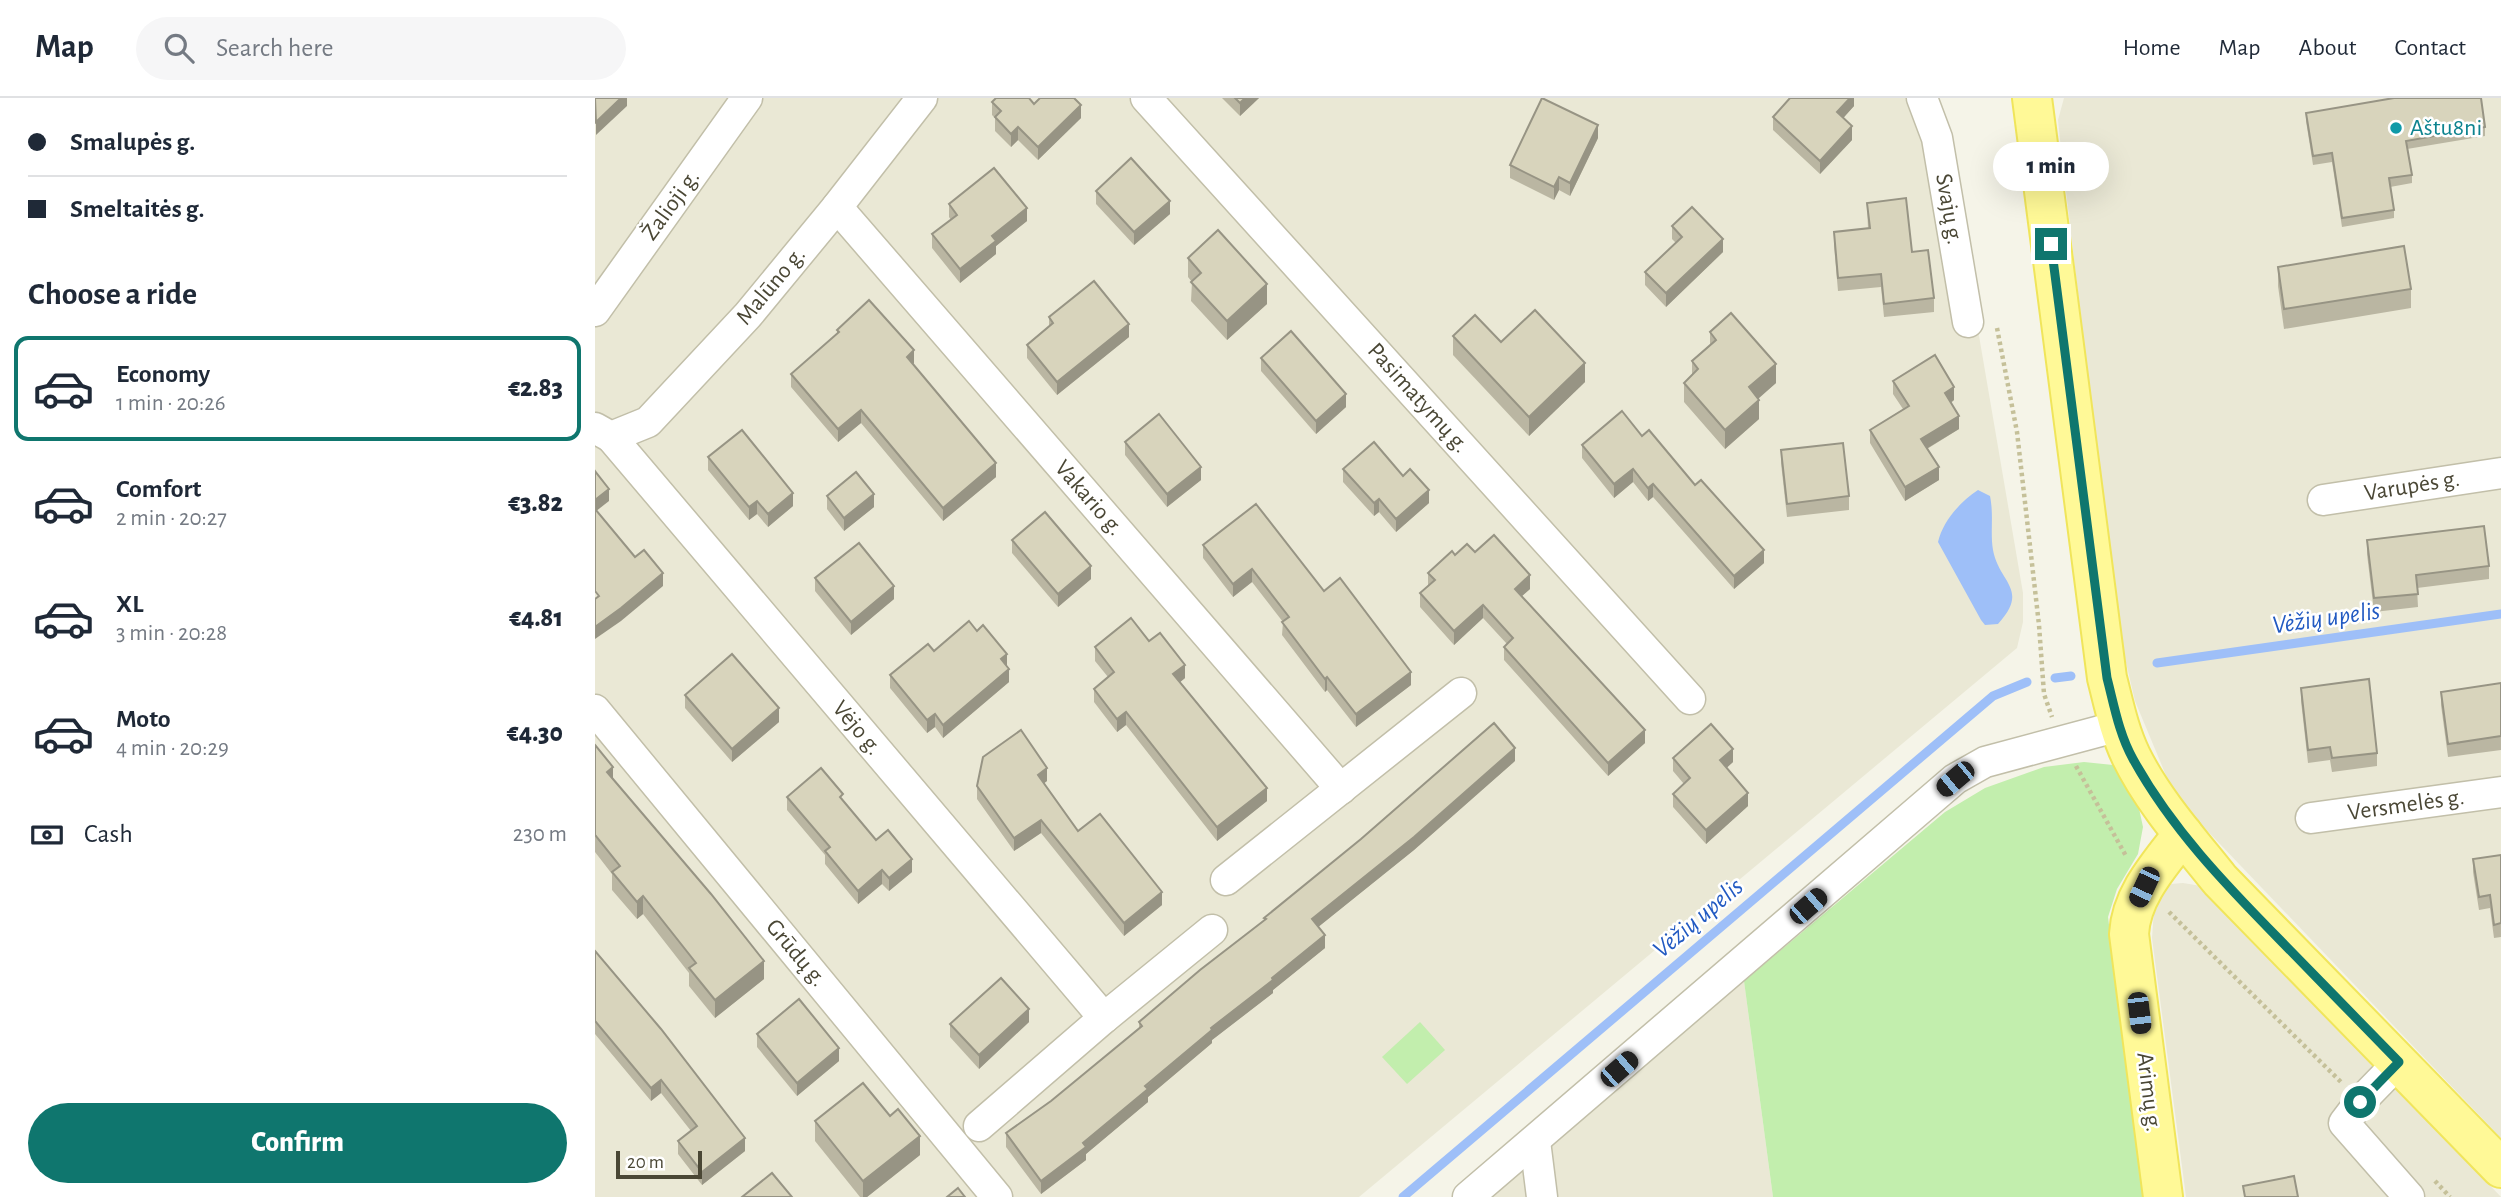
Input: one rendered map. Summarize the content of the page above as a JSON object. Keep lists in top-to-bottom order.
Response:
{
  "streets": {
    "main road": ["Arimų g."],
    "street": [
      "Žalioji g.",
      "Svajų g.",
      "Malūno g.",
      "Pasimatymų g.",
      "Varupės g.",
      "Vakario g.",
      "Vėjo g.",
      "Versmelės g.",
      "Grūdų g."
    ]
  },
  "crossings": [
    ["Malūno g.", "Vakario g."],
    ["Malūno g.", "Vėjo g."]
  ],
  "water": ["Vėžių upelis"],
  "places": ["Aštu8ni"],
  "scale_bar": "20 m",
  "page": {
    "header": "Map",
    "search": "Search here",
    "nav": [
      "Home",
      "Map",
      "About",
      "Contact"
    ],
    "banner": ["Smalupės g.", "Smeltaitės g."],
    "bubble": "1 min",
    "heading": "Choose a ride",
    "list": [
      {
        "name": "Economy",
        "note": "1 min · 20:26",
        "value": "€2.83"
      },
      {
        "name": "Comfort",
        "note": "2 min · 20:27",
        "value": "€3.82"
      },
      {
        "name": "XL",
        "note": "3 min · 20:28",
        "value": "€4.81"
      },
      {
        "name": "Moto",
        "note": "4 min · 20:29",
        "value": "€4.30"
      }
    ],
    "pay": ["Cash", "230 m"],
    "buttons": "Confirm",
    "scale": "20 m"
  }
}
